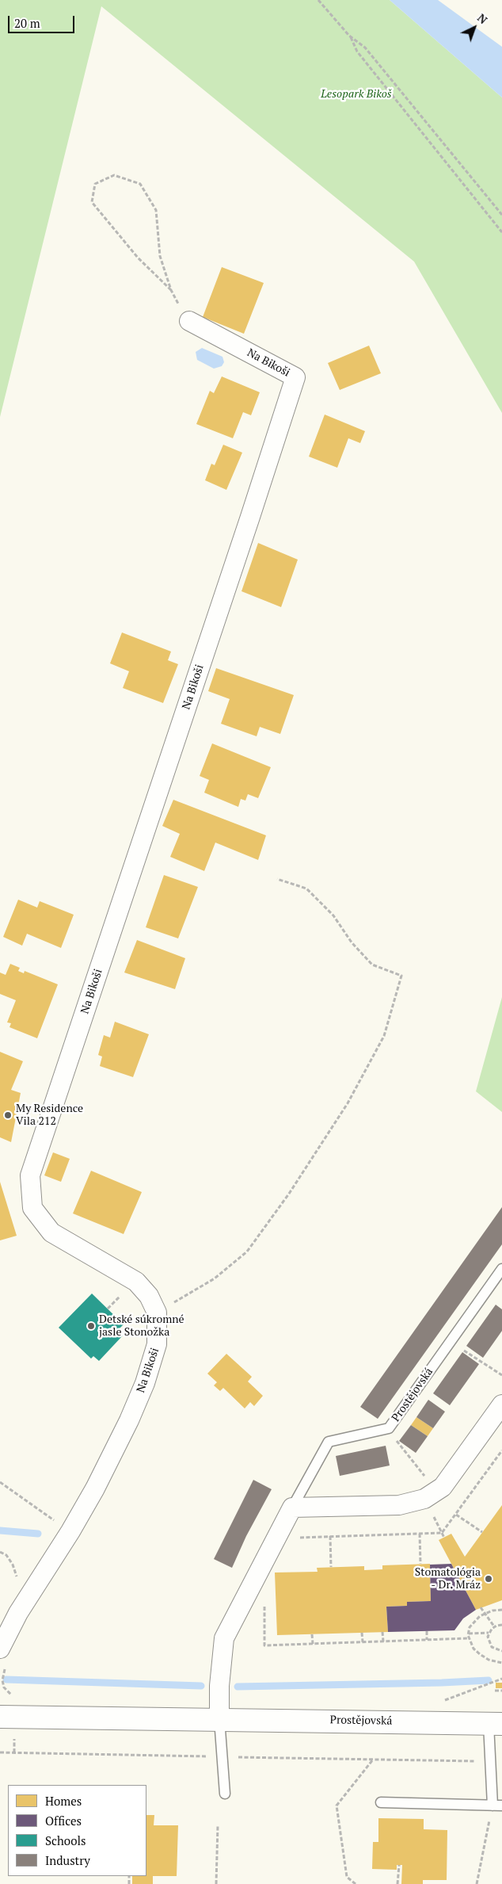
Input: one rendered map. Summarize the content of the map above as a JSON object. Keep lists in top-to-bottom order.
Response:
{
  "streets": {
    "street": ["Na Bikoši", "Prostějovská"]
  },
  "parks": ["Lesopark Bikoš"],
  "places": ["My Residence Vila 212", "Detské súkromné jasle Stonožka", "Stomatológia - Dr. Mráz"],
  "legend": [
    "Homes",
    "Offices",
    "Schools",
    "Industry"
  ],
  "scale_bar": "20 m",
  "north": "top right"
}
